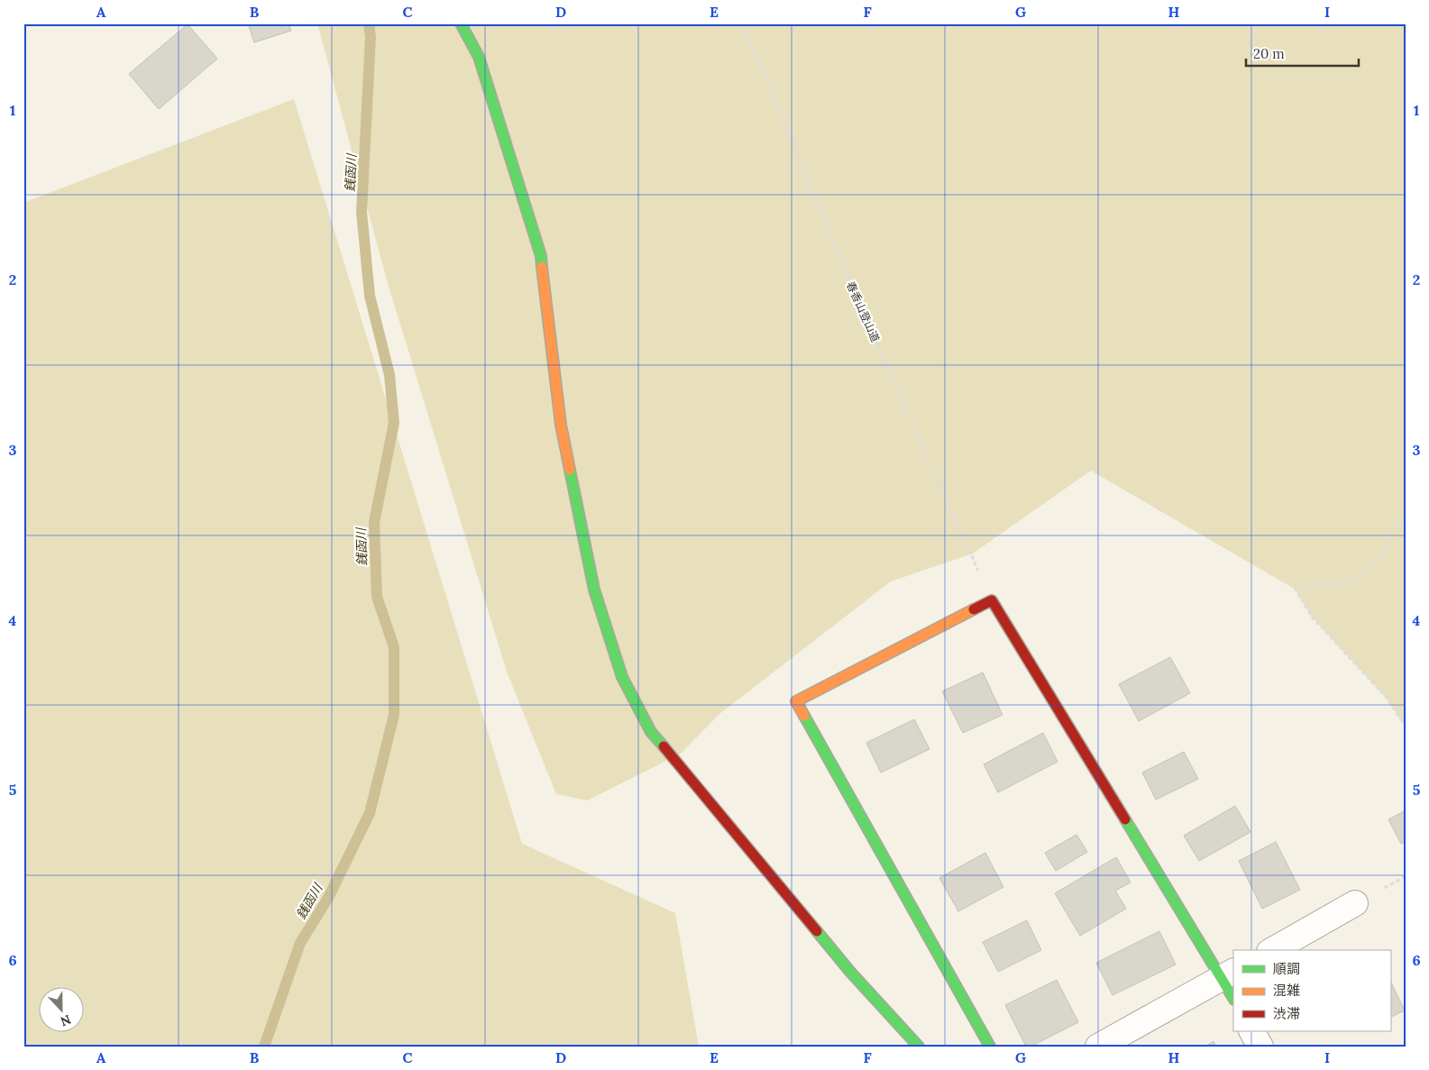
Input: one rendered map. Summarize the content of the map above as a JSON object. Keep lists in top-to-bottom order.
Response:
{
  "streets": {
    "path": ["春香山登山道"]
  },
  "water": ["銭函川"],
  "legend": ["順調", "混雑", "渋滞"],
  "scale_bar": "20 m",
  "north": "bottom",
  "grid": {
    "columns": [
      "A",
      "B",
      "C",
      "D",
      "E",
      "F",
      "G",
      "H",
      "I"
    ],
    "rows": [
      "1",
      "2",
      "3",
      "4",
      "5",
      "6"
    ]
  }
}
